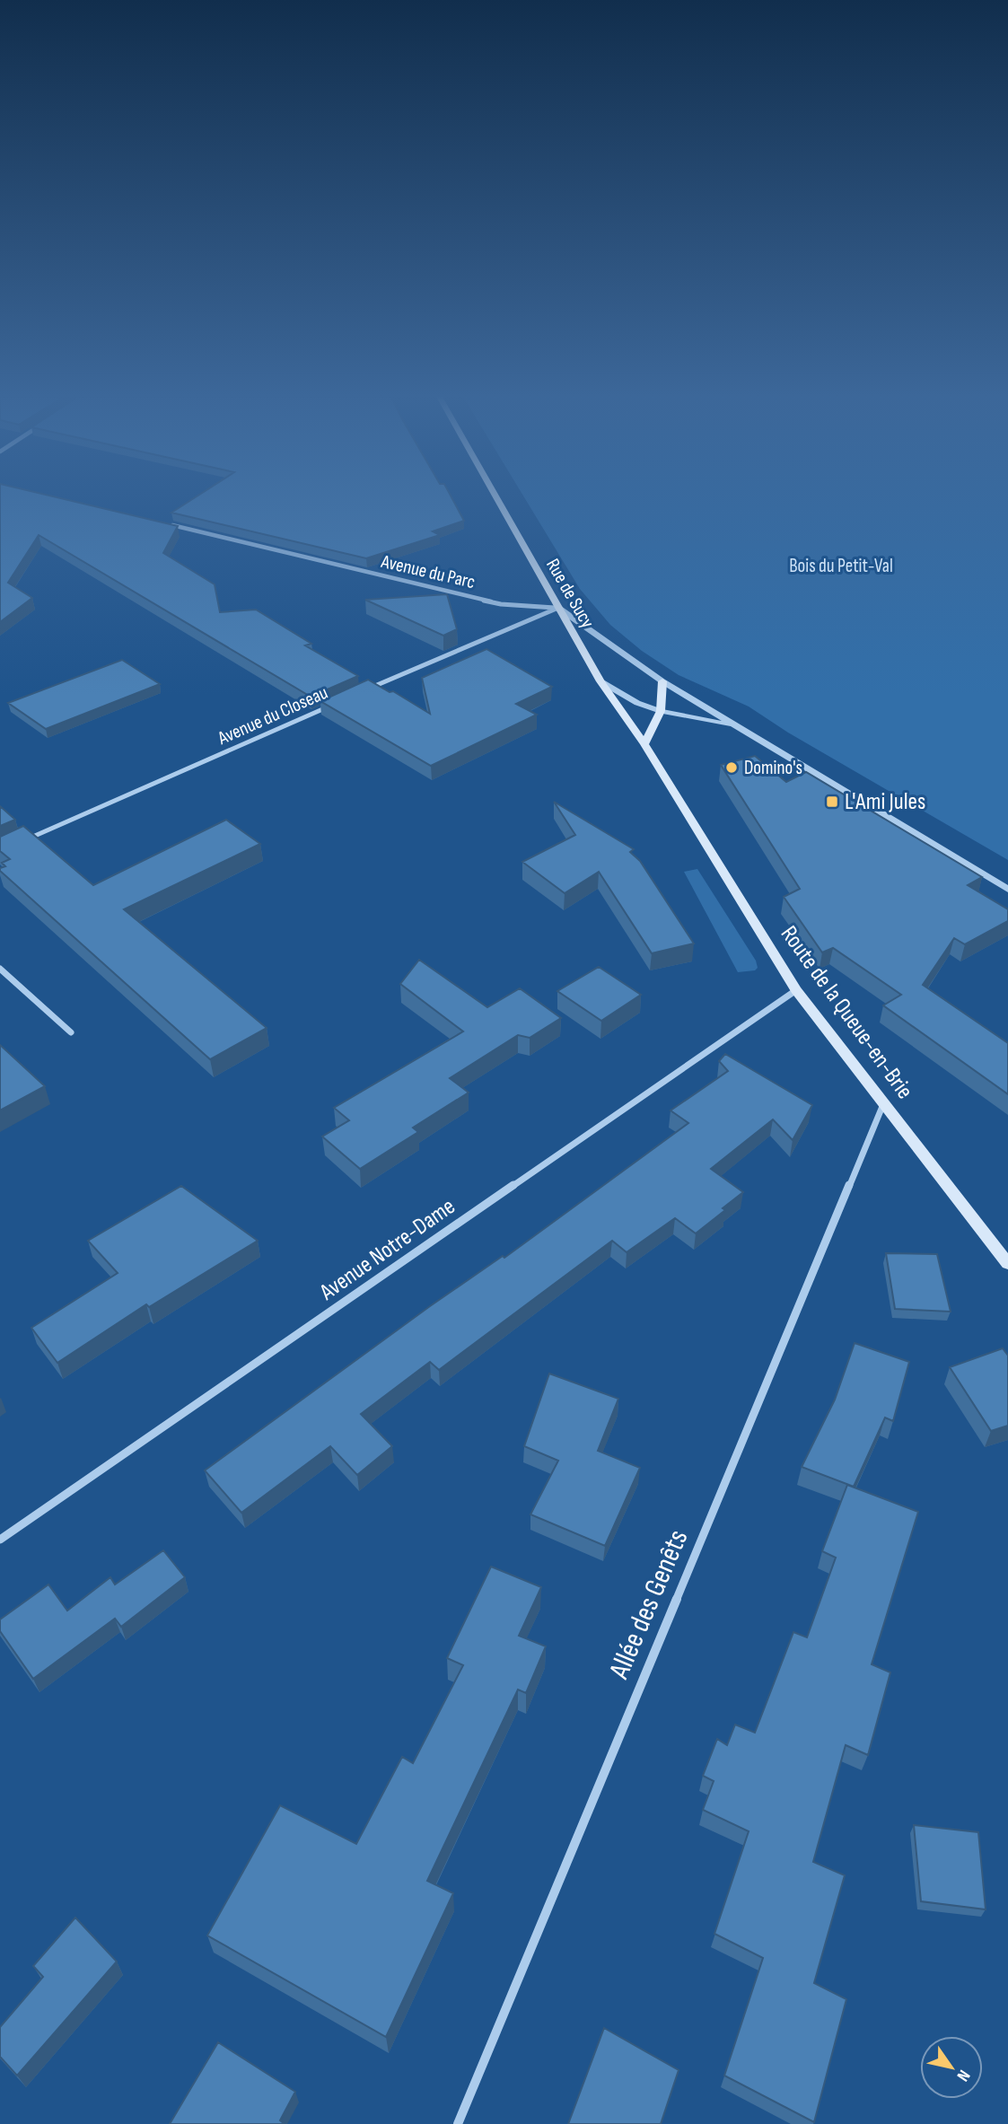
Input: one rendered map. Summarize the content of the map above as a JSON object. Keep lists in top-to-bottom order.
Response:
{
  "streets": {
    "main road": ["Rue de Sucy", "Route de la Queue-en-Brie"],
    "street": [
      "Avenue du Parc",
      "Avenue du Closeau",
      "Avenue Notre-Dame",
      "Allée des Genêts"
    ]
  },
  "crossings": [
    ["Avenue du Parc", "Rue de Sucy"],
    ["Rue de Sucy", "Route de la Queue-en-Brie"],
    ["Route de la Queue-en-Brie", "Avenue Notre-Dame"],
    ["Route de la Queue-en-Brie", "Allée des Genêts"]
  ],
  "parks": ["Bois du Petit-Val"],
  "places": {
    "other": ["Domino's"],
    "transit": ["L'Ami Jules"]
  },
  "north": "bottom right"
}
